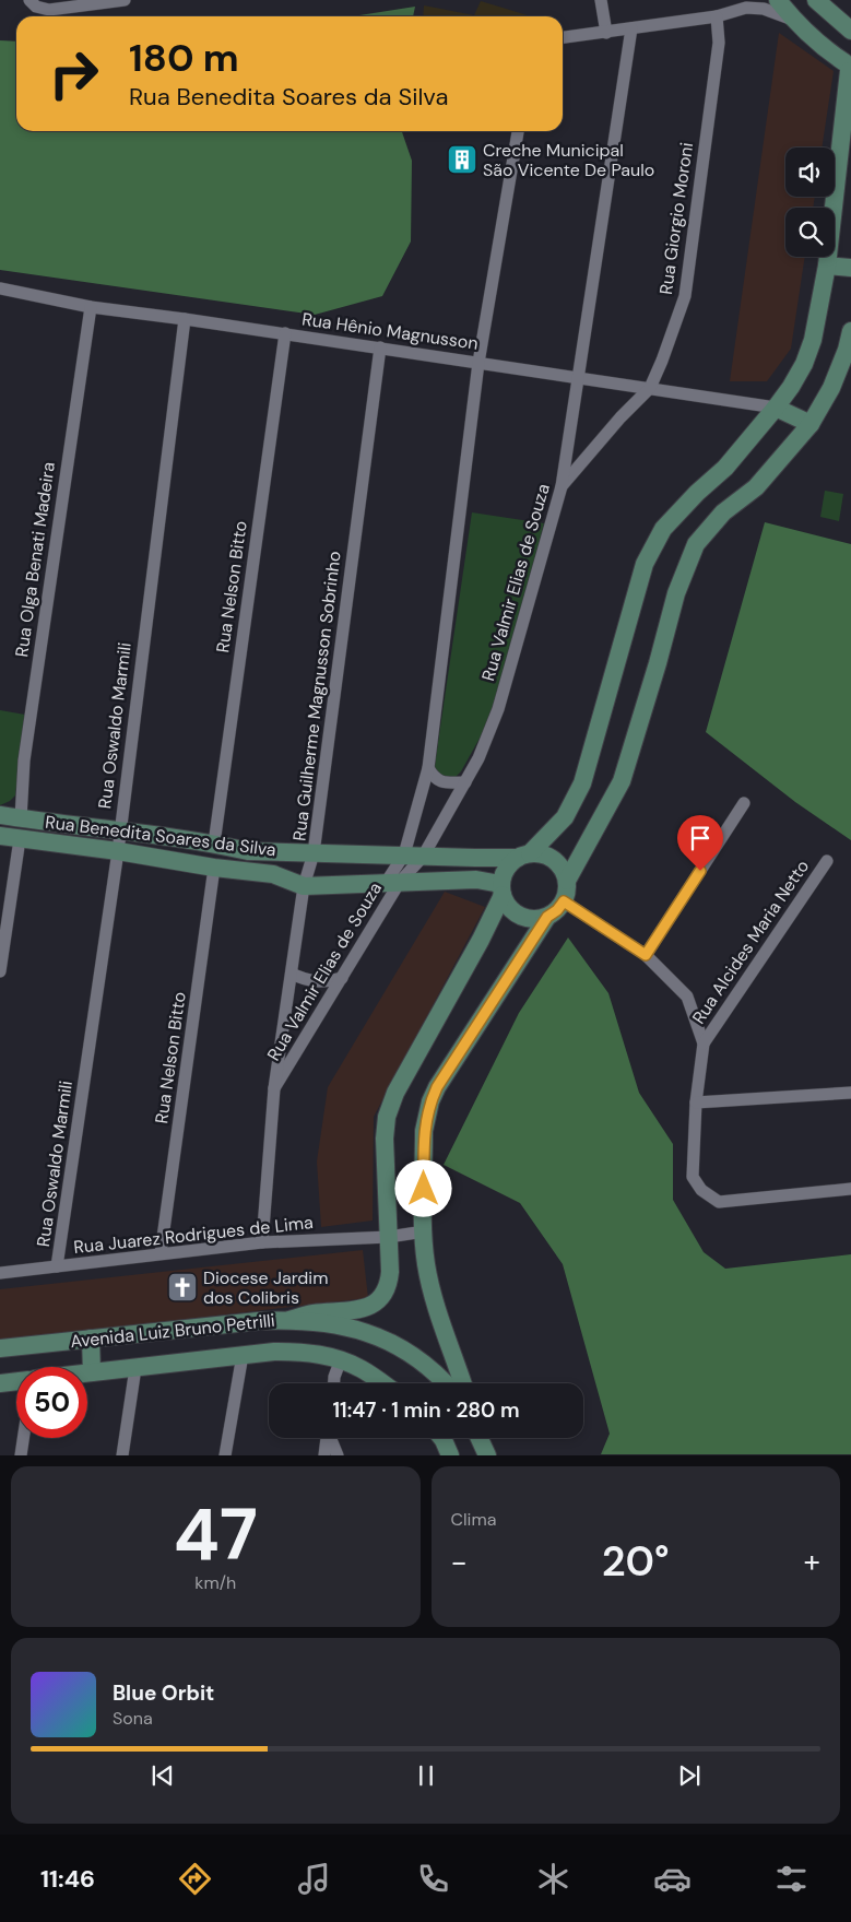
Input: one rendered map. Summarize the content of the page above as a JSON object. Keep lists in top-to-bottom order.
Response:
{
  "streets": {
    "main road": ["Rua Benedita Soares da Silva", "Avenida Luiz Bruno Petrilli"],
    "street": [
      "Rua Giorgio Moroni",
      "Rua Hênio Magnusson",
      "Rua Olga Benati Madeira",
      "Rua Valmir Elias de Souza",
      "Rua Nelson Bitto",
      "Rua Guilherme Magnusson Sobrinho",
      "Rua Oswaldo Marmili",
      "Rua Alcides Maria Netto",
      "Rua Juarez Rodrigues de Lima"
    ]
  },
  "crossings": [
    ["Rua Giorgio Moroni", "Rua Hênio Magnusson"],
    ["Rua Giorgio Moroni", "Rua Valmir Elias de Souza"],
    ["Rua Hênio Magnusson", "Rua Olga Benati Madeira"],
    ["Rua Hênio Magnusson", "Rua Valmir Elias de Souza"],
    ["Rua Hênio Magnusson", "Rua Nelson Bitto"],
    ["Rua Hênio Magnusson", "Rua Guilherme Magnusson Sobrinho"],
    ["Rua Hênio Magnusson", "Rua Oswaldo Marmili"],
    ["Rua Olga Benati Madeira", "Rua Benedita Soares da Silva"],
    ["Rua Valmir Elias de Souza", "Rua Guilherme Magnusson Sobrinho"],
    ["Rua Valmir Elias de Souza", "Rua Benedita Soares da Silva"],
    ["Rua Nelson Bitto", "Rua Benedita Soares da Silva"],
    ["Rua Nelson Bitto", "Rua Juarez Rodrigues de Lima"],
    ["Rua Guilherme Magnusson Sobrinho", "Rua Benedita Soares da Silva"],
    ["Rua Guilherme Magnusson Sobrinho", "Rua Juarez Rodrigues de Lima"],
    ["Rua Oswaldo Marmili", "Rua Benedita Soares da Silva"],
    ["Rua Oswaldo Marmili", "Rua Juarez Rodrigues de Lima"]
  ],
  "places": {
    "building": ["Creche Municipal São Vicente De Paulo"],
    "church": ["Diocese Jardim dos Colibris"]
  },
  "page": {
    "turn": ["180 m", "Rua Benedita Soares da Silva"],
    "limit": "50",
    "trip": "11:47 · 1 min · 280 m",
    "tile": [
      ["47", "km/h"],
      "Clima"
    ],
    "heat": ["−", "20°", "+"],
    "song": ["Blue Orbit", "Sona"],
    "tabs": "11:46"
  }
}
